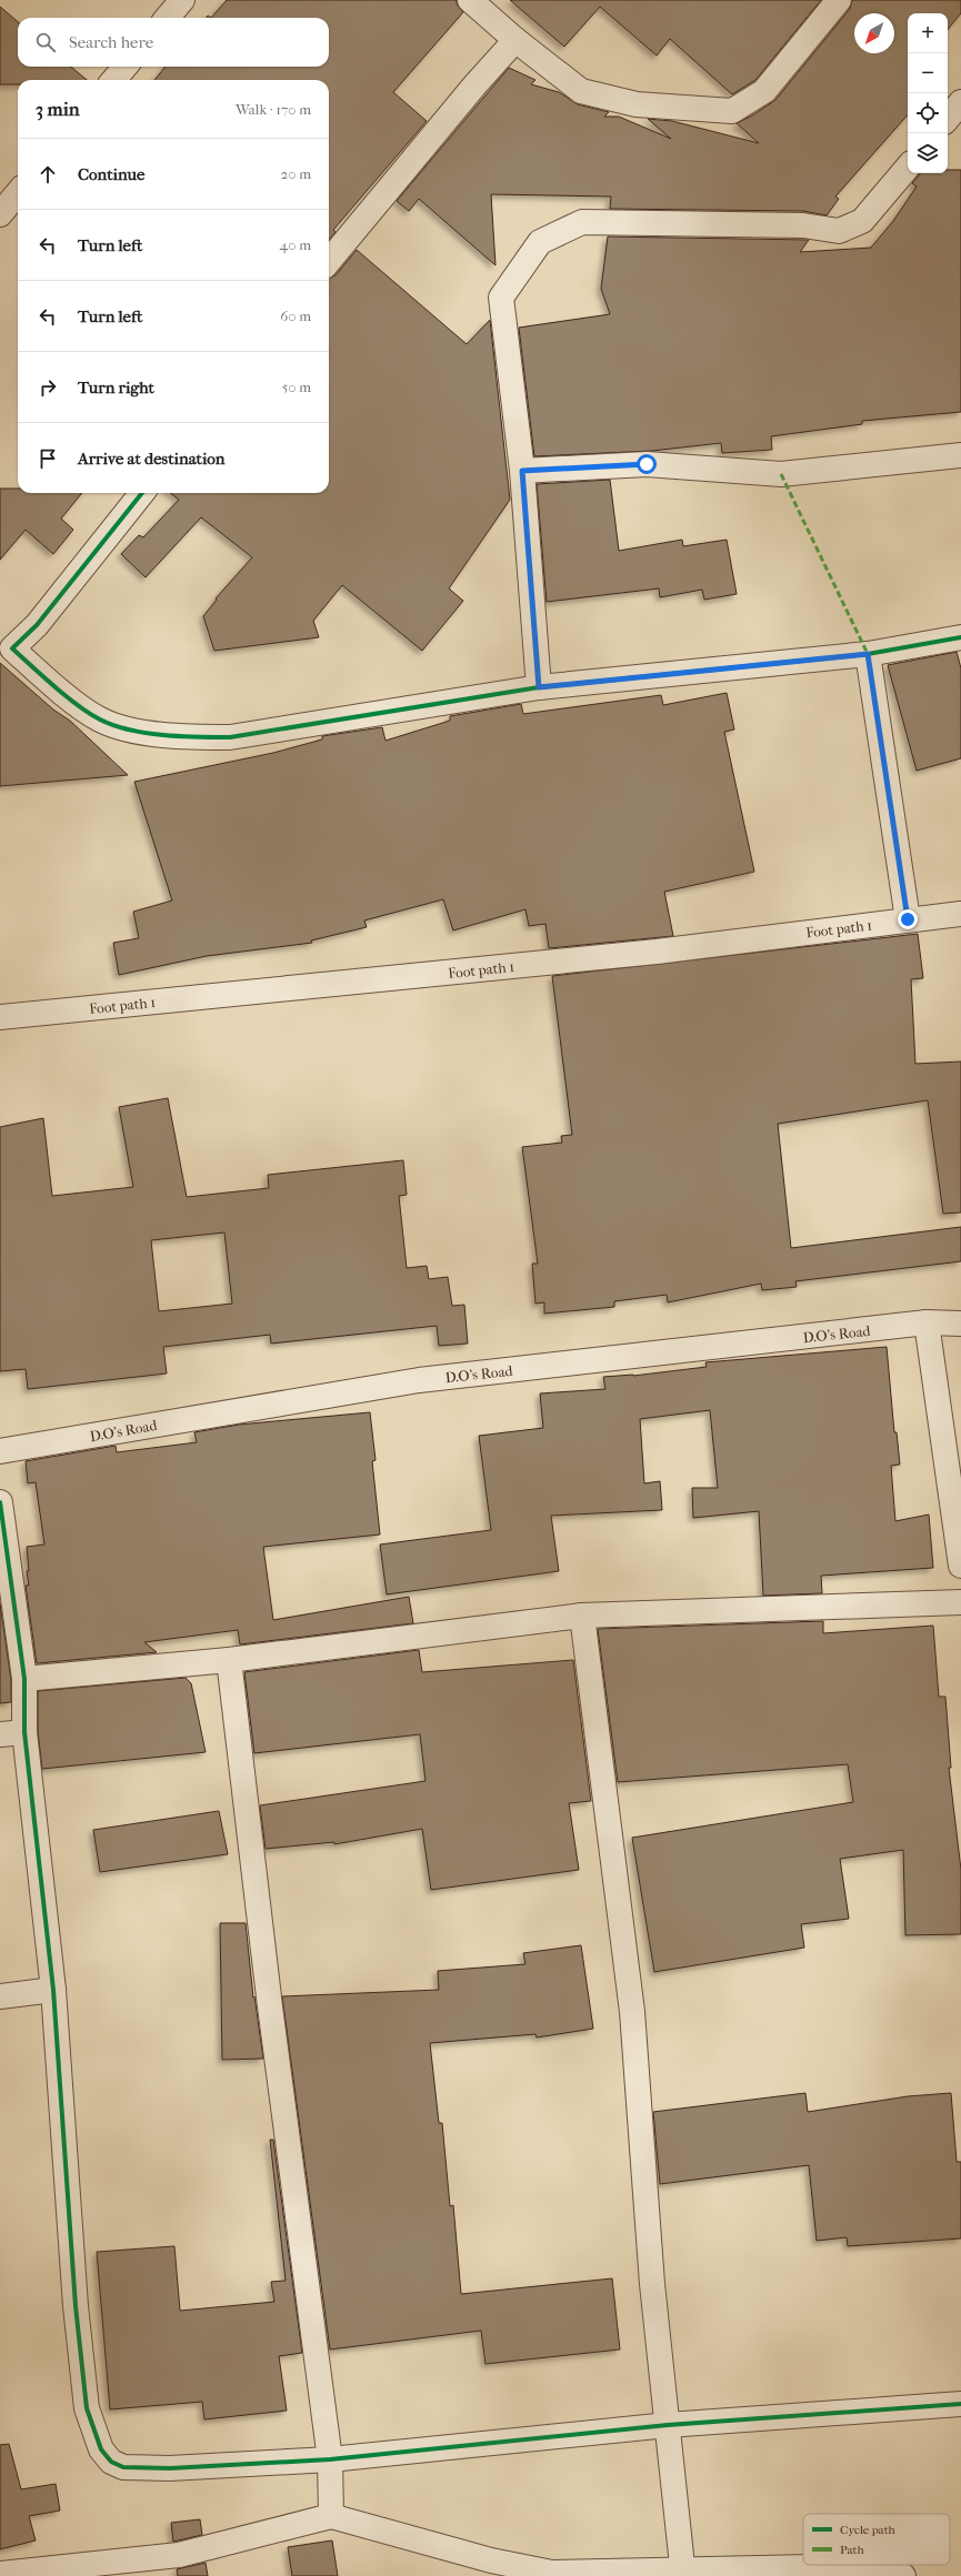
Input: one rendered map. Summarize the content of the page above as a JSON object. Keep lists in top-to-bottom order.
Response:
{
  "streets": {
    "street": ["Foot path 1", "D.O's Road"]
  },
  "legend": ["Cycle path", "Path"],
  "north": "bottom left",
  "page": {
    "map_buttons": ["+", "−"],
    "search": "Search here",
    "heading": ["3 min", "Walk · 170 m"],
    "list": [
      ["Continue", "20 m"],
      ["Turn left", "40 m"],
      ["Turn left", "60 m"],
      ["Turn right", "50 m"],
      "Arrive at destination"
    ]
  }
}
